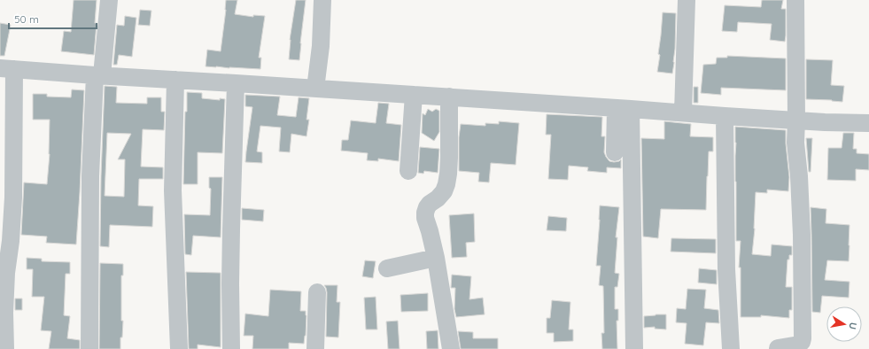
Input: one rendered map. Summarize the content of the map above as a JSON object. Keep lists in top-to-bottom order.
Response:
{
  "scale_bar": "50 m",
  "north": "right"
}
